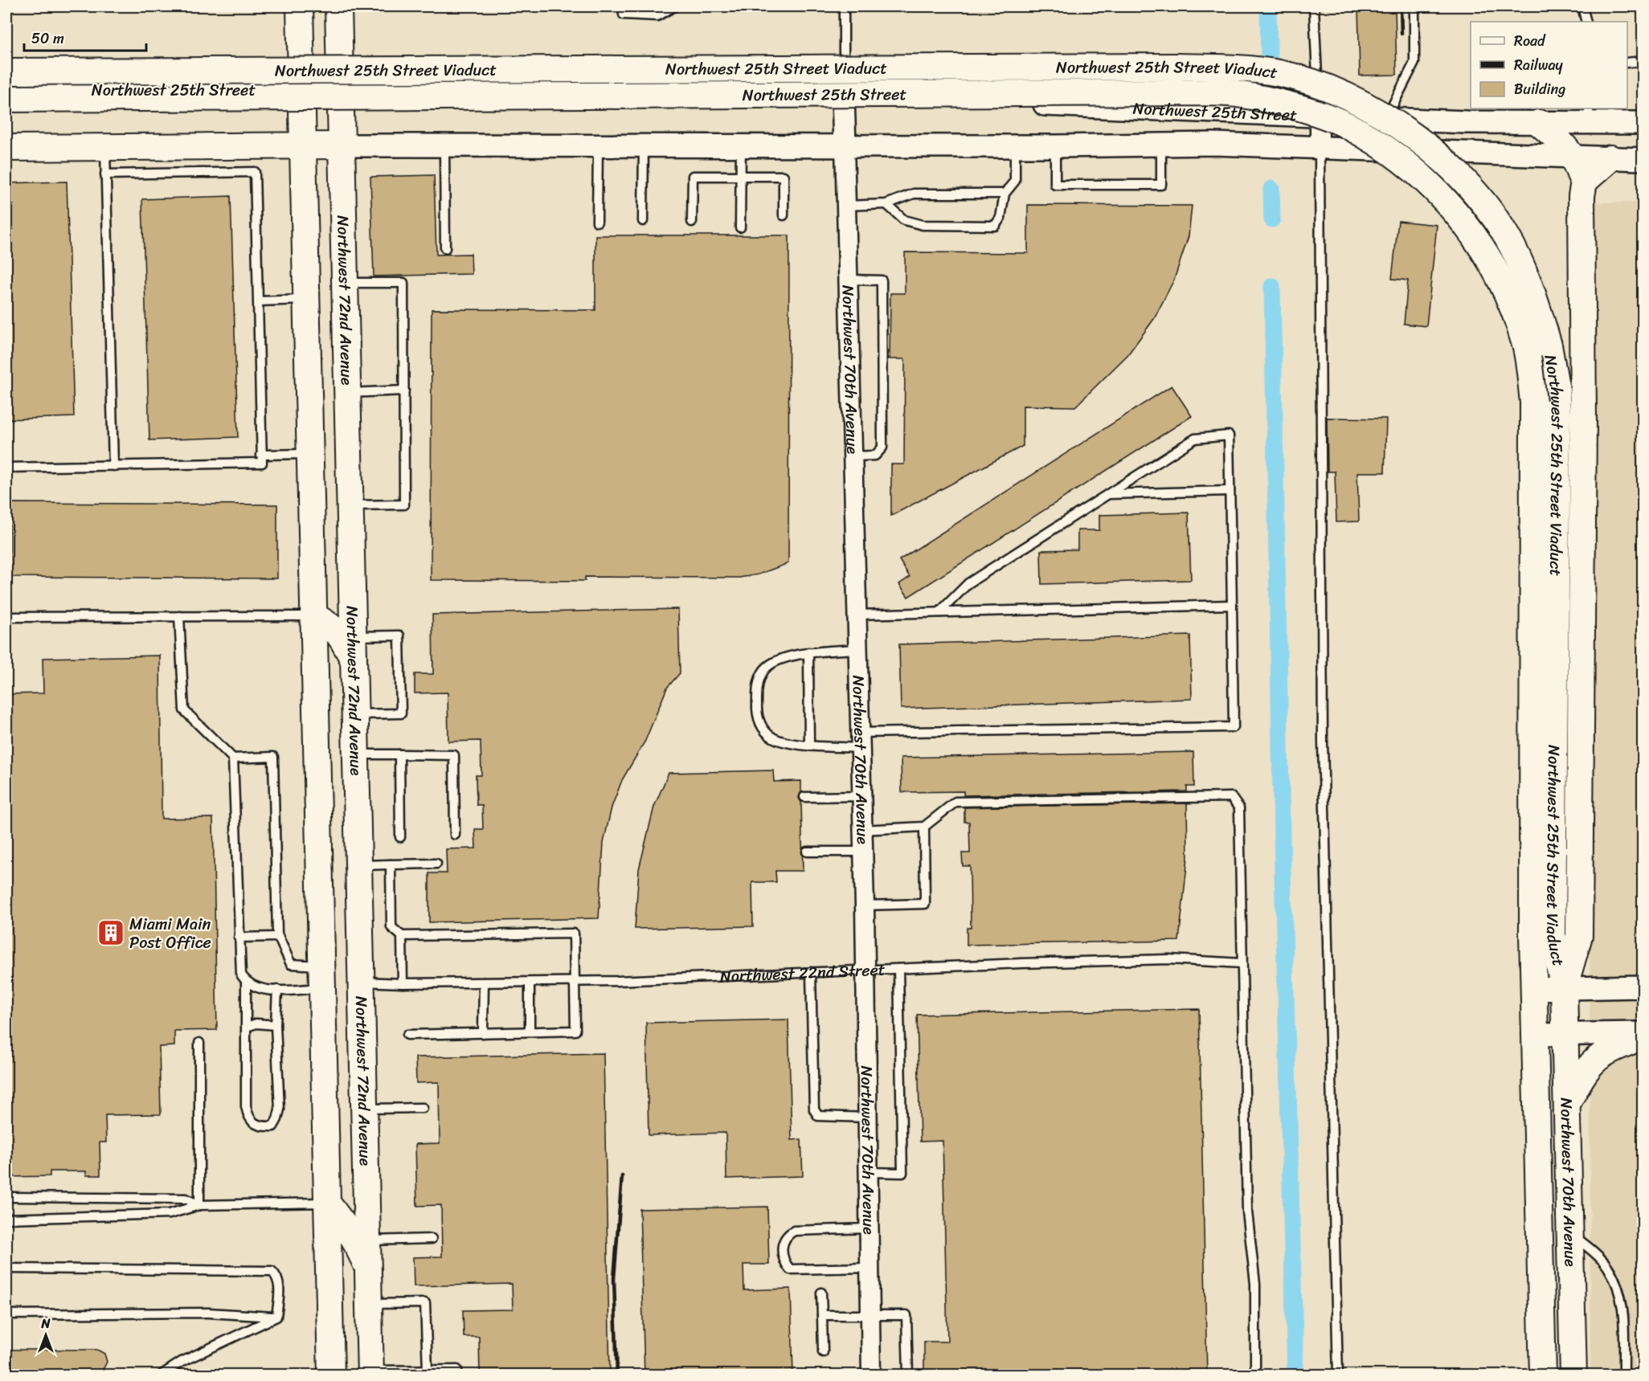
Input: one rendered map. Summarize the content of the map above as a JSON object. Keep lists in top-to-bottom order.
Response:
{
  "streets": {
    "main road": [
      "Northwest 25th Street Viaduct",
      "Northwest 25th Street",
      "Northwest 72nd Avenue",
      "Northwest 70th Avenue"
    ],
    "lane": ["Northwest 22nd Street"]
  },
  "crossings": [
    ["Northwest 25th Street Viaduct", "Northwest 70th Avenue"],
    ["Northwest 25th Street", "Northwest 72nd Avenue"],
    ["Northwest 25th Street", "Northwest 70th Avenue"],
    ["Northwest 72nd Avenue", "Northwest 22nd Street"],
    ["Northwest 70th Avenue", "Northwest 22nd Street"]
  ],
  "places": {
    "building": ["Miami Main Post Office"]
  },
  "legend": ["Road", "Railway", "Building"],
  "scale_bar": "50 m",
  "north": "top"
}
